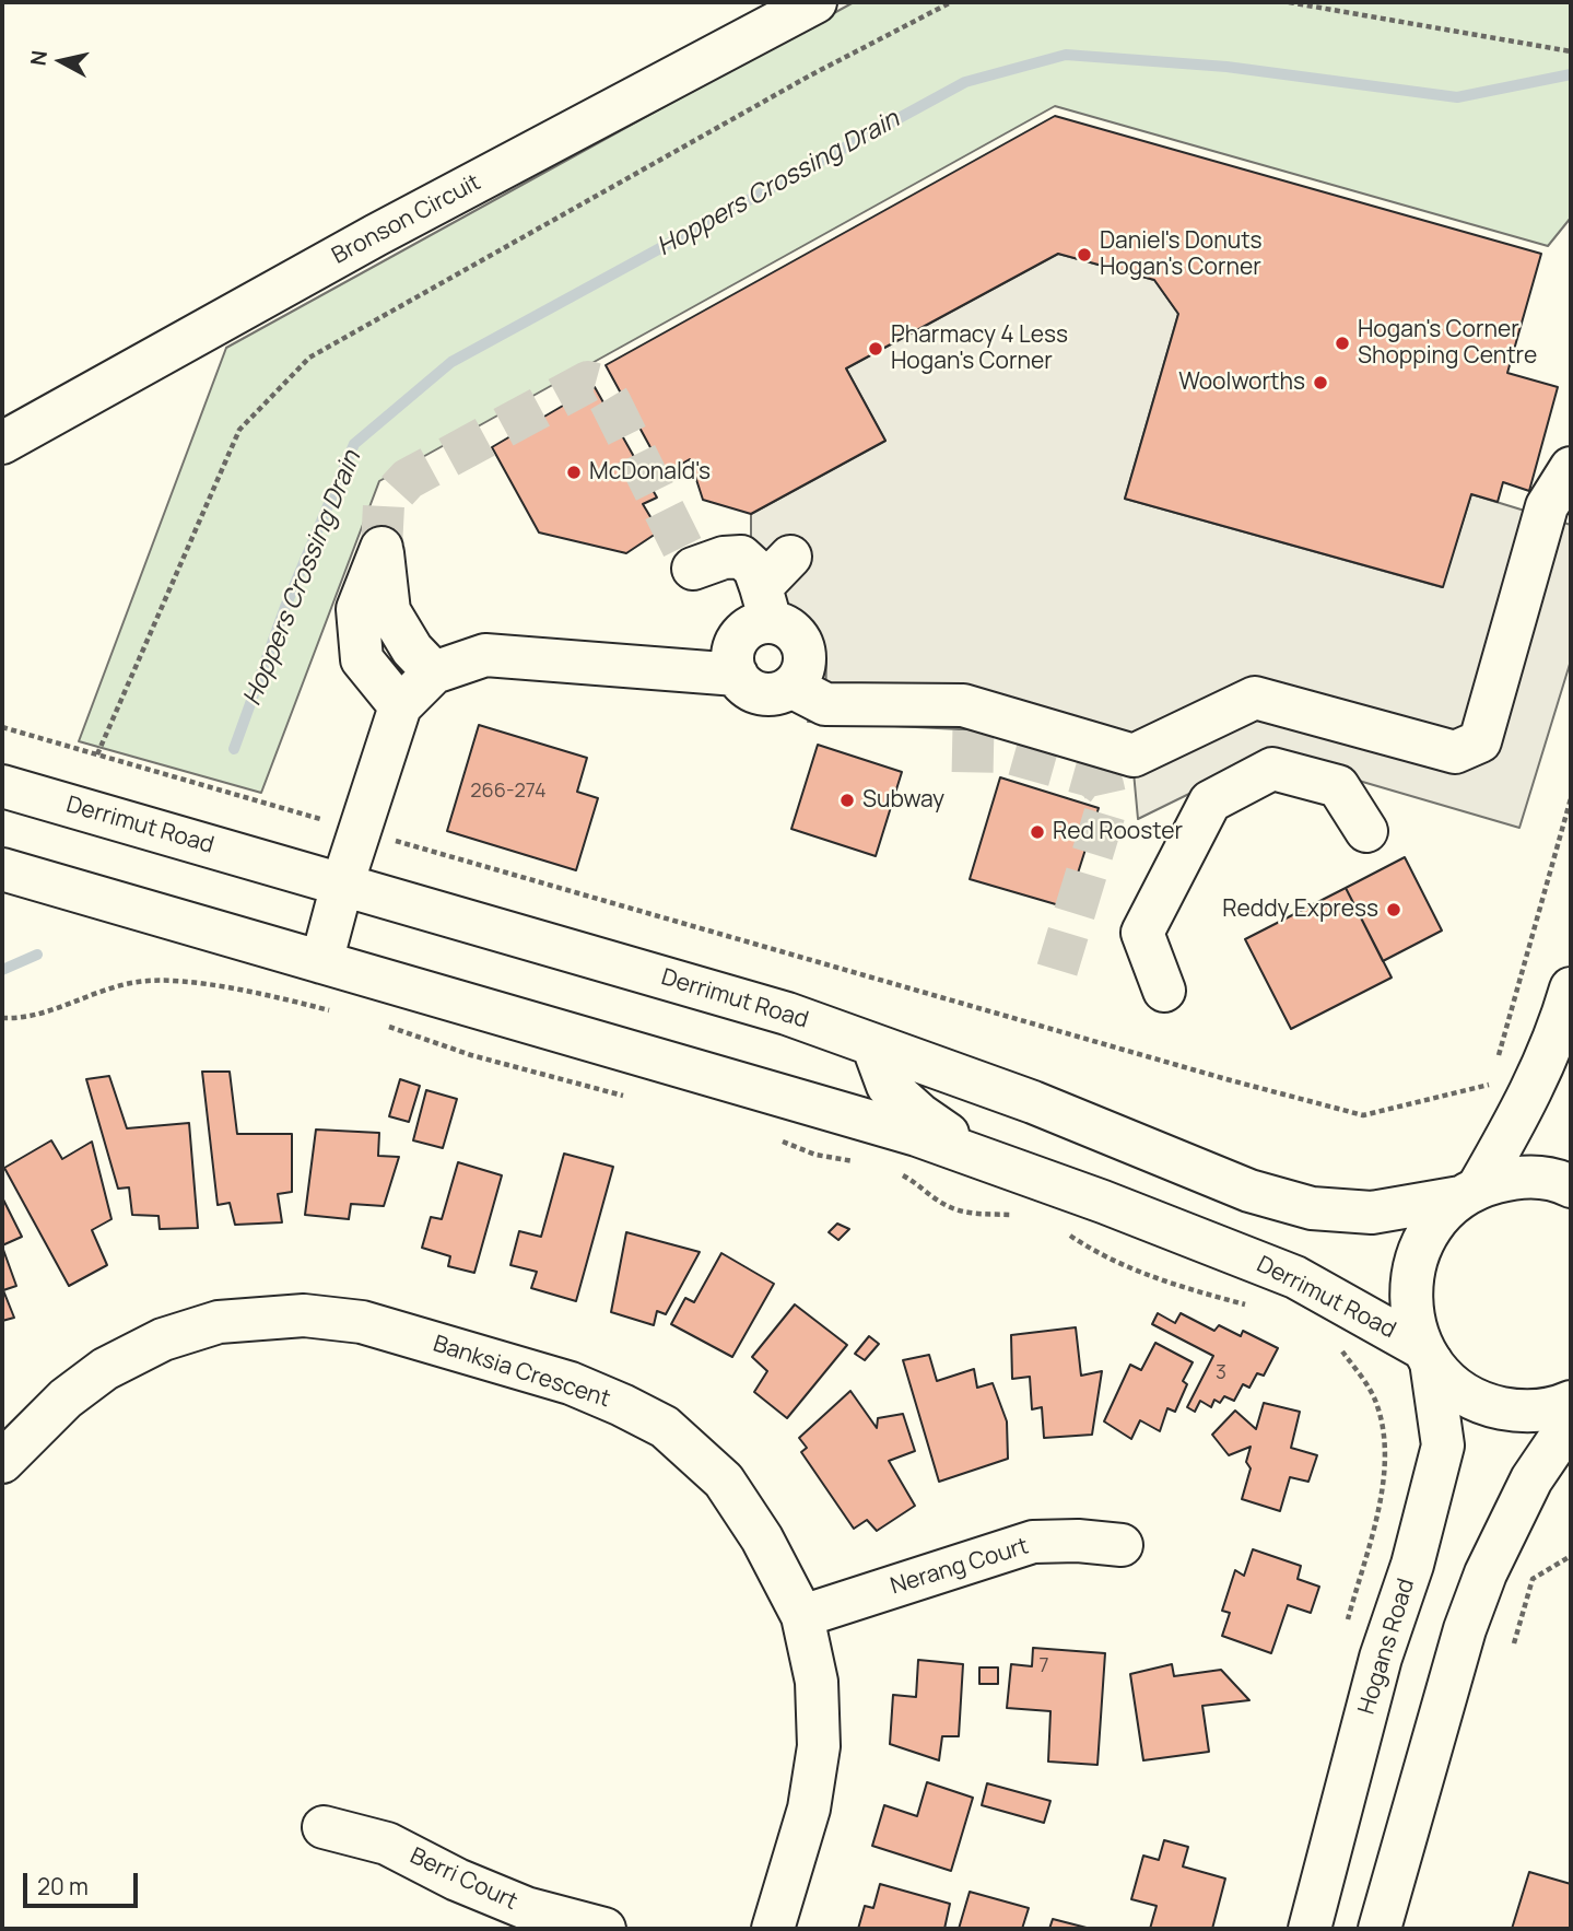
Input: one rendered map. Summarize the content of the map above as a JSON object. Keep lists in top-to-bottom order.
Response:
{
  "streets": {
    "main road": [
      "Bronson Circuit",
      "Derrimut Road",
      "Banksia Crescent",
      "Nerang Court",
      "Hogans Road",
      "Berri Court"
    ]
  },
  "crossings": [
    ["Derrimut Road", "Hogans Road"],
    ["Banksia Crescent", "Nerang Court"]
  ],
  "water": ["Hoppers Crossing Drain"],
  "places": [
    "Daniel's Donuts Hogan's Corner",
    "Hogan's Corner Shopping Centre",
    "Pharmacy 4 Less Hogan's Corner",
    "Woolworths",
    "McDonald's",
    "Subway",
    "Red Rooster",
    "Reddy Express"
  ],
  "house_numbers": ["266-274", "3", "7"],
  "scale_bar": "20 m",
  "north": "left"
}
